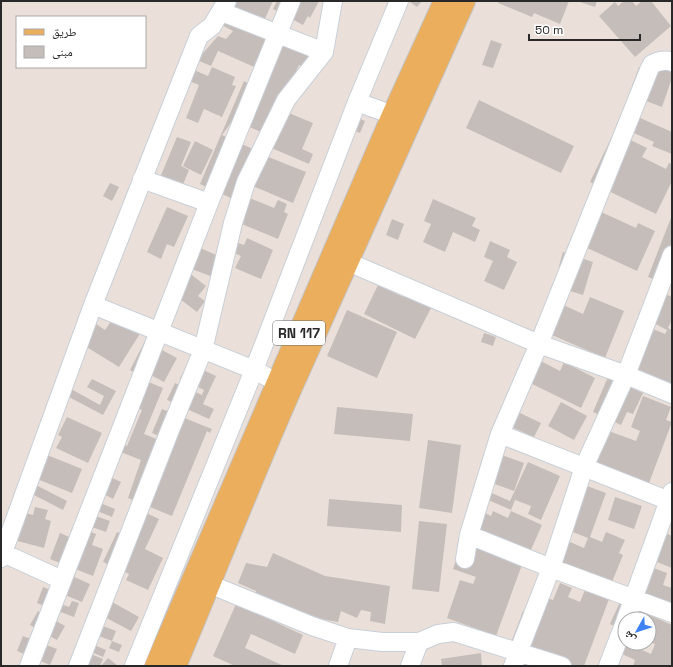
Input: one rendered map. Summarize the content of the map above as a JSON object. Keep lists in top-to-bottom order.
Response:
{
  "streets": {
    "main road": ["RN 117"]
  },
  "legend": ["طريق", "مبنى"],
  "scale_bar": "50 m",
  "north": "bottom left"
}
